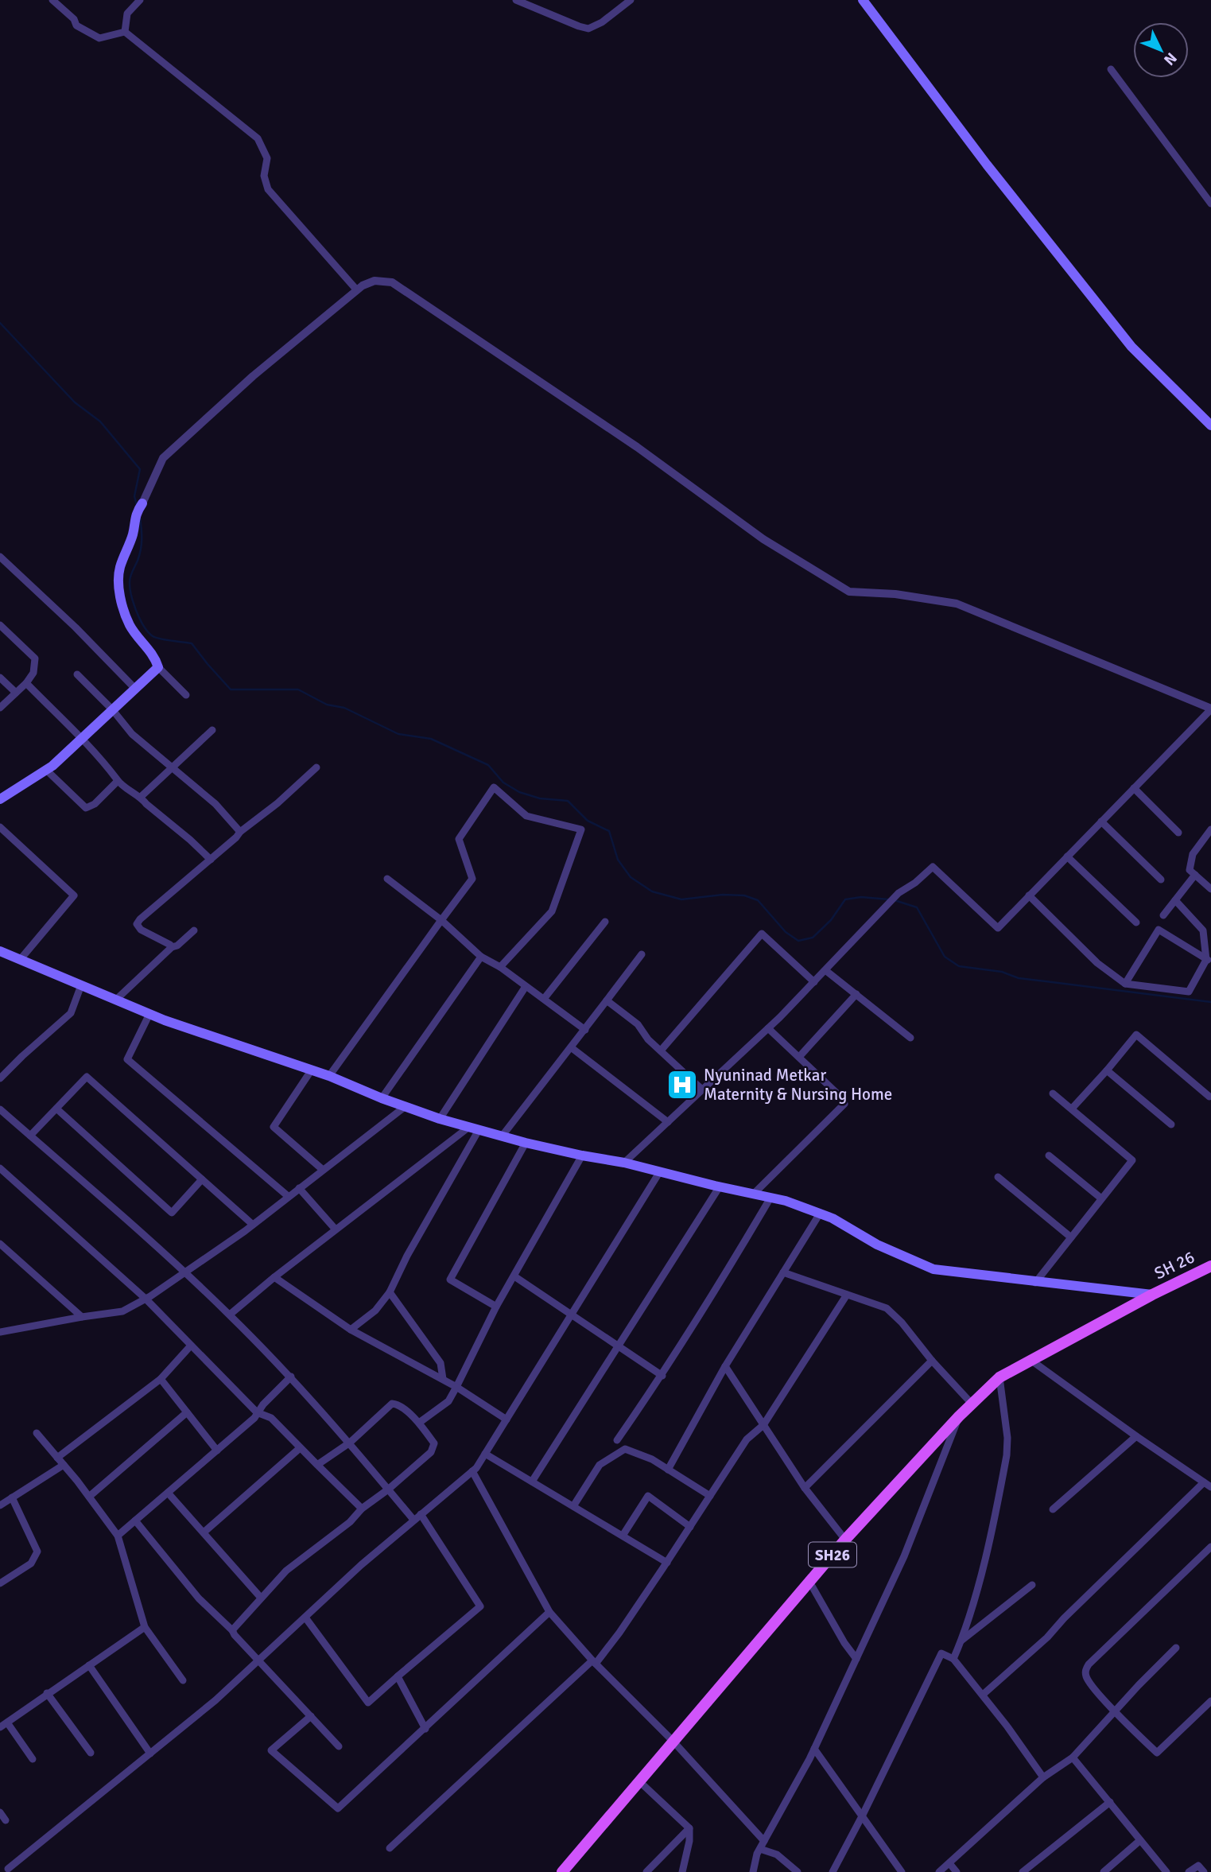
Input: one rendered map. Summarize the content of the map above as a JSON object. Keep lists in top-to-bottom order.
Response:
{
  "streets": {
    "main road": ["SH 26", "SH26"]
  },
  "crossings": [
    ["SH 26", "SH26"]
  ],
  "places": {
    "hospital": ["Nyuninad Metkar Maternity & Nursing Home"]
  },
  "north": "bottom right"
}
